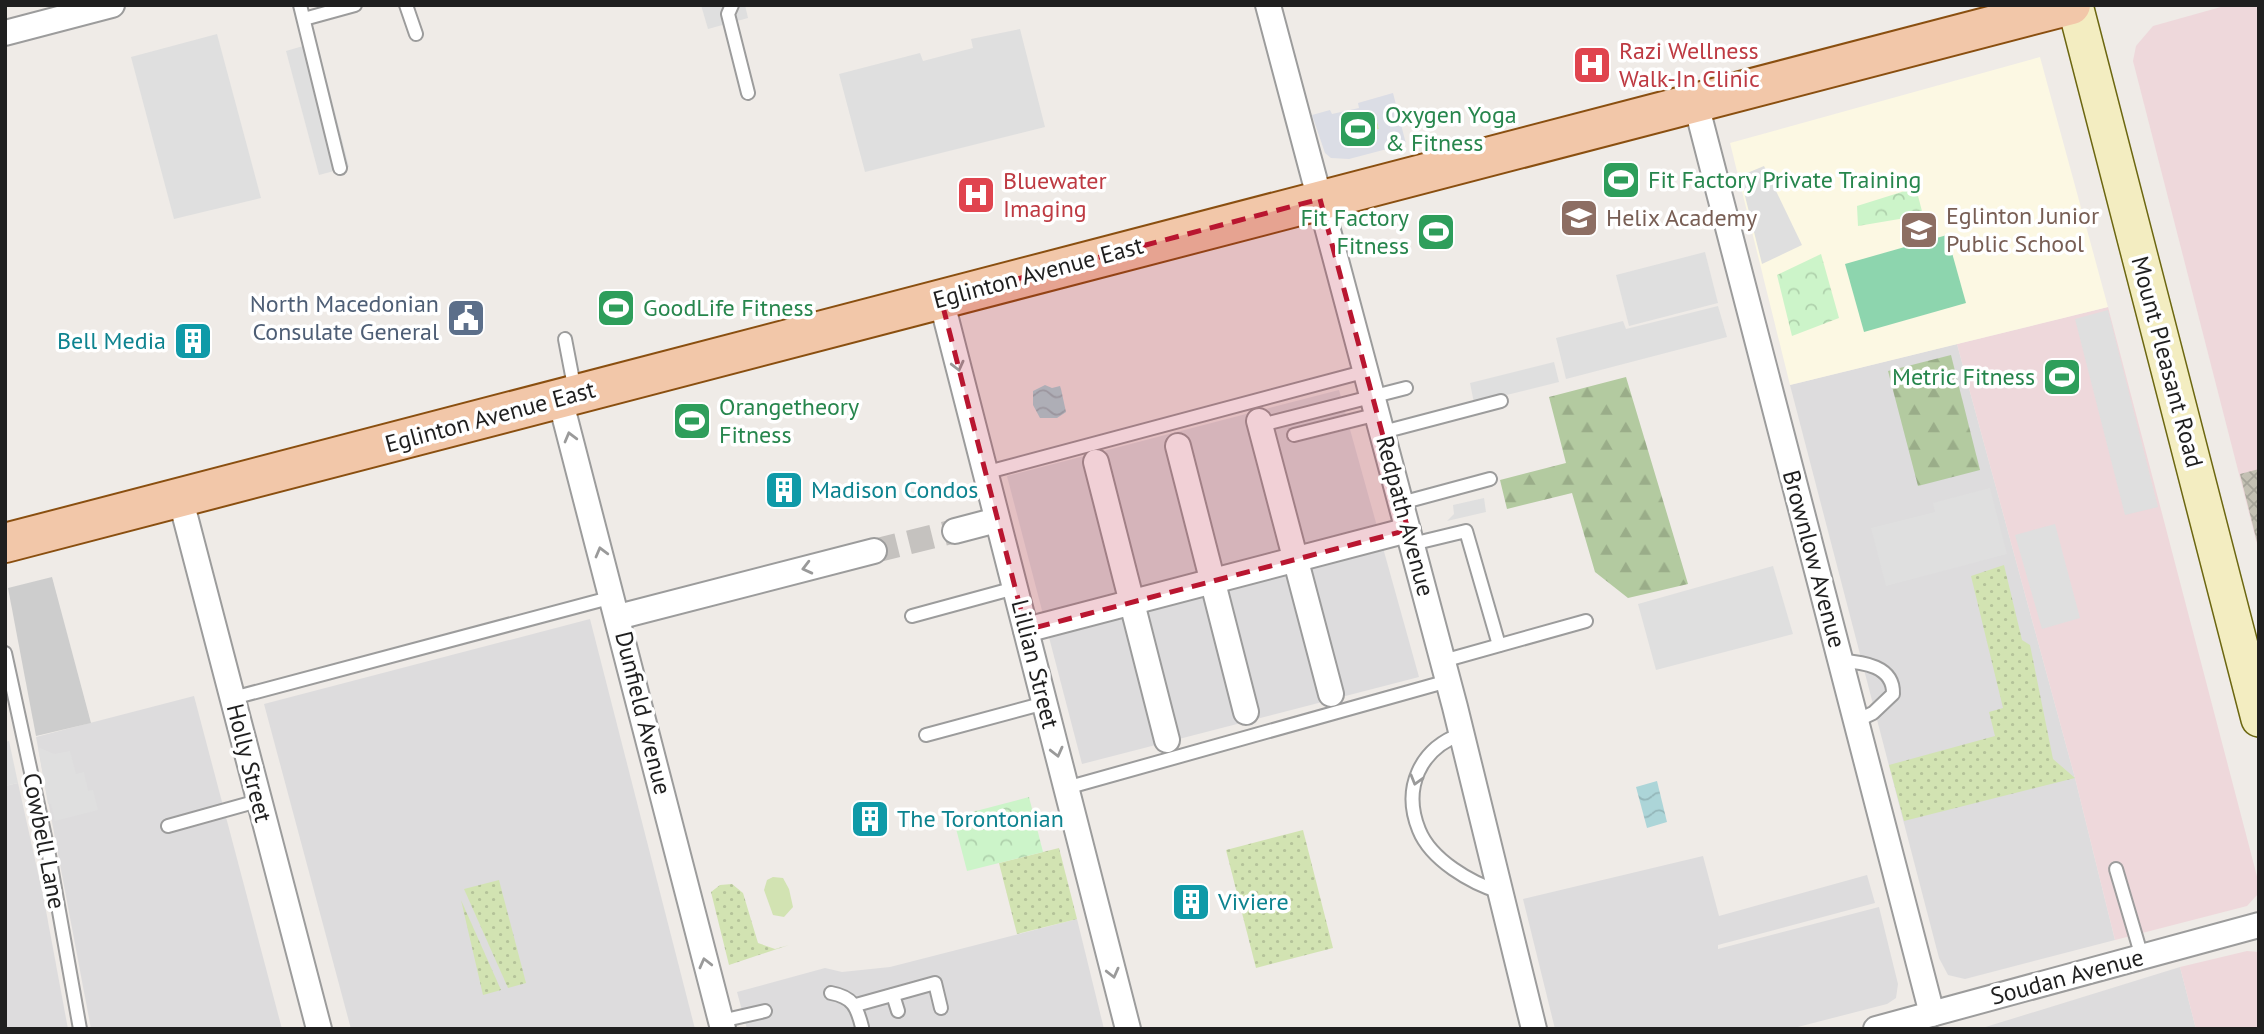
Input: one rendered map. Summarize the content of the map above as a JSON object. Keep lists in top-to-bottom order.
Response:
{
  "streets": {
    "main road": ["Eglinton Avenue East", "Mount Pleasant Road"],
    "street": [
      "Redpath Avenue",
      "Brownlow Avenue",
      "Lillian Street",
      "Dunfield Avenue",
      "Holly Street",
      "Soudan Avenue"
    ],
    "lane": ["Cowbell Lane"]
  },
  "crossings": [
    ["Eglinton Avenue East", "Mount Pleasant Road"],
    ["Eglinton Avenue East", "Redpath Avenue"],
    ["Eglinton Avenue East", "Brownlow Avenue"],
    ["Eglinton Avenue East", "Lillian Street"],
    ["Eglinton Avenue East", "Dunfield Avenue"],
    ["Eglinton Avenue East", "Holly Street"],
    ["Brownlow Avenue", "Soudan Avenue"]
  ],
  "one_way": ["Lillian Street", "Dunfield Avenue"],
  "places": {
    "hospital": ["Razi Wellness Walk-In Clinic", "Bluewater Imaging"],
    "sports": [
      "Oxygen Yoga & Fitness",
      "Fit Factory Private Training",
      "Fit Factory Fitness",
      "GoodLife Fitness",
      "Metric Fitness",
      "Orangetheory Fitness"
    ],
    "school or university": ["Helix Academy", "Eglinton Junior Public School"],
    "public building": ["North Macedonian Consulate General"],
    "building": [
      "Bell Media",
      "Madison Condos",
      "The Torontonian",
      "Viviere"
    ]
  }
}
